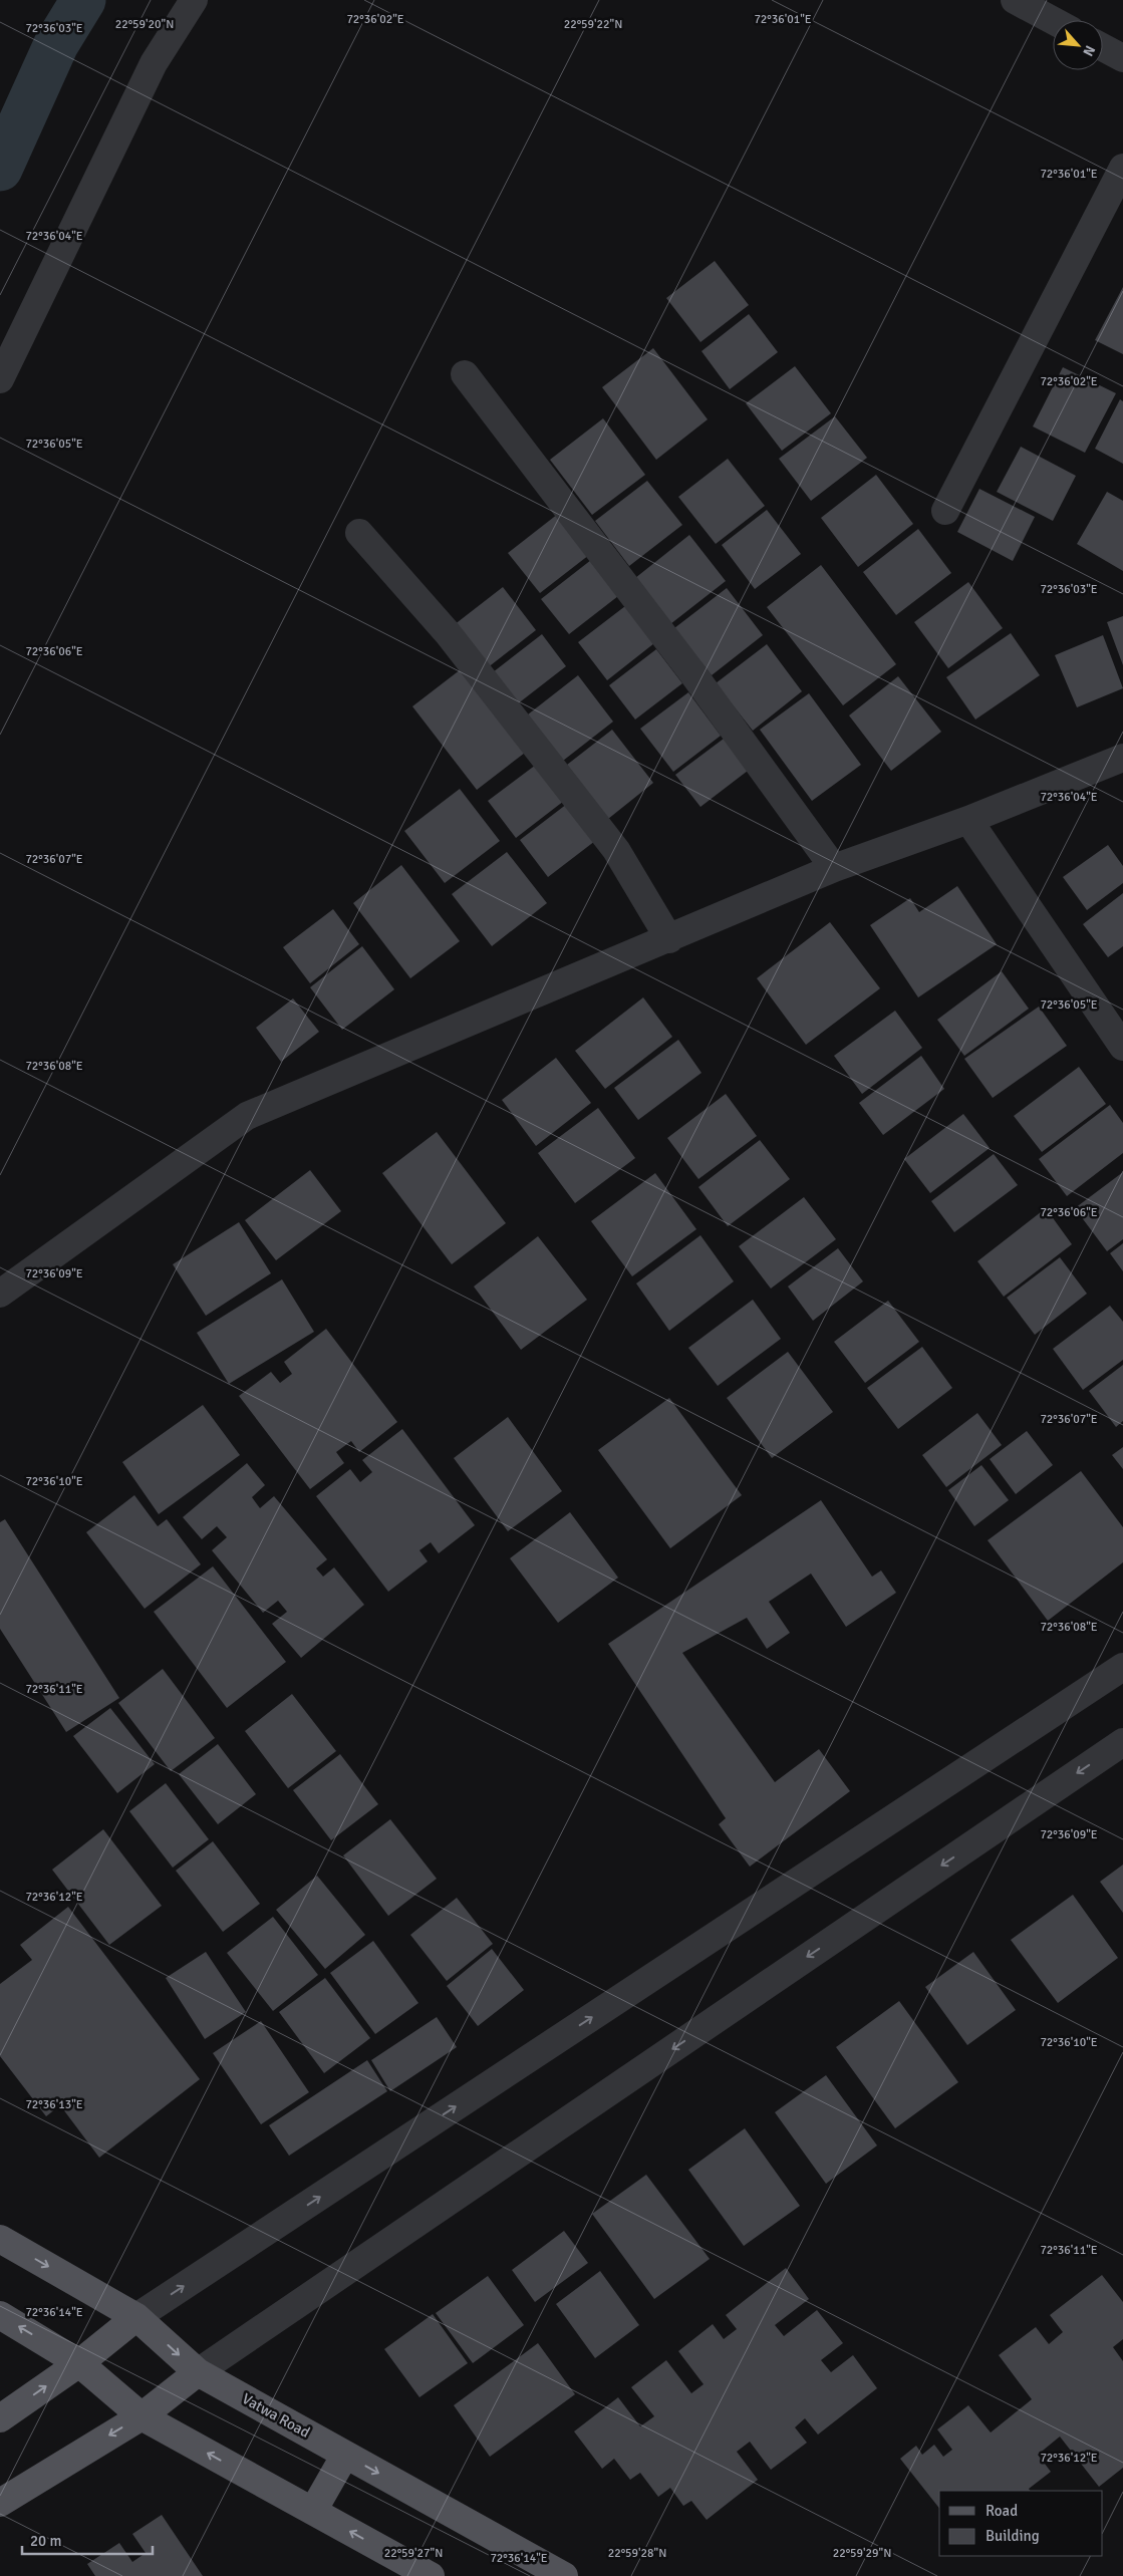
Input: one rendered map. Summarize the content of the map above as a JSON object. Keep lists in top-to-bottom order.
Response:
{
  "streets": {
    "main road": ["Vatwa Road"]
  },
  "legend": ["Road", "Building"],
  "scale_bar": "20 m",
  "north": "bottom right",
  "coordinates": [
    "72°36'02\"E",
    "72°36'01\"E",
    "22°59'20\"N",
    "22°59'22\"N",
    "72°36'03\"E",
    "72°36'04\"E",
    "72°36'05\"E",
    "72°36'06\"E",
    "72°36'07\"E",
    "72°36'08\"E",
    "72°36'09\"E",
    "72°36'10\"E",
    "72°36'11\"E",
    "72°36'12\"E",
    "72°36'13\"E",
    "72°36'14\"E",
    "22°59'27\"N",
    "22°59'28\"N",
    "22°59'29\"N"
  ]
}
